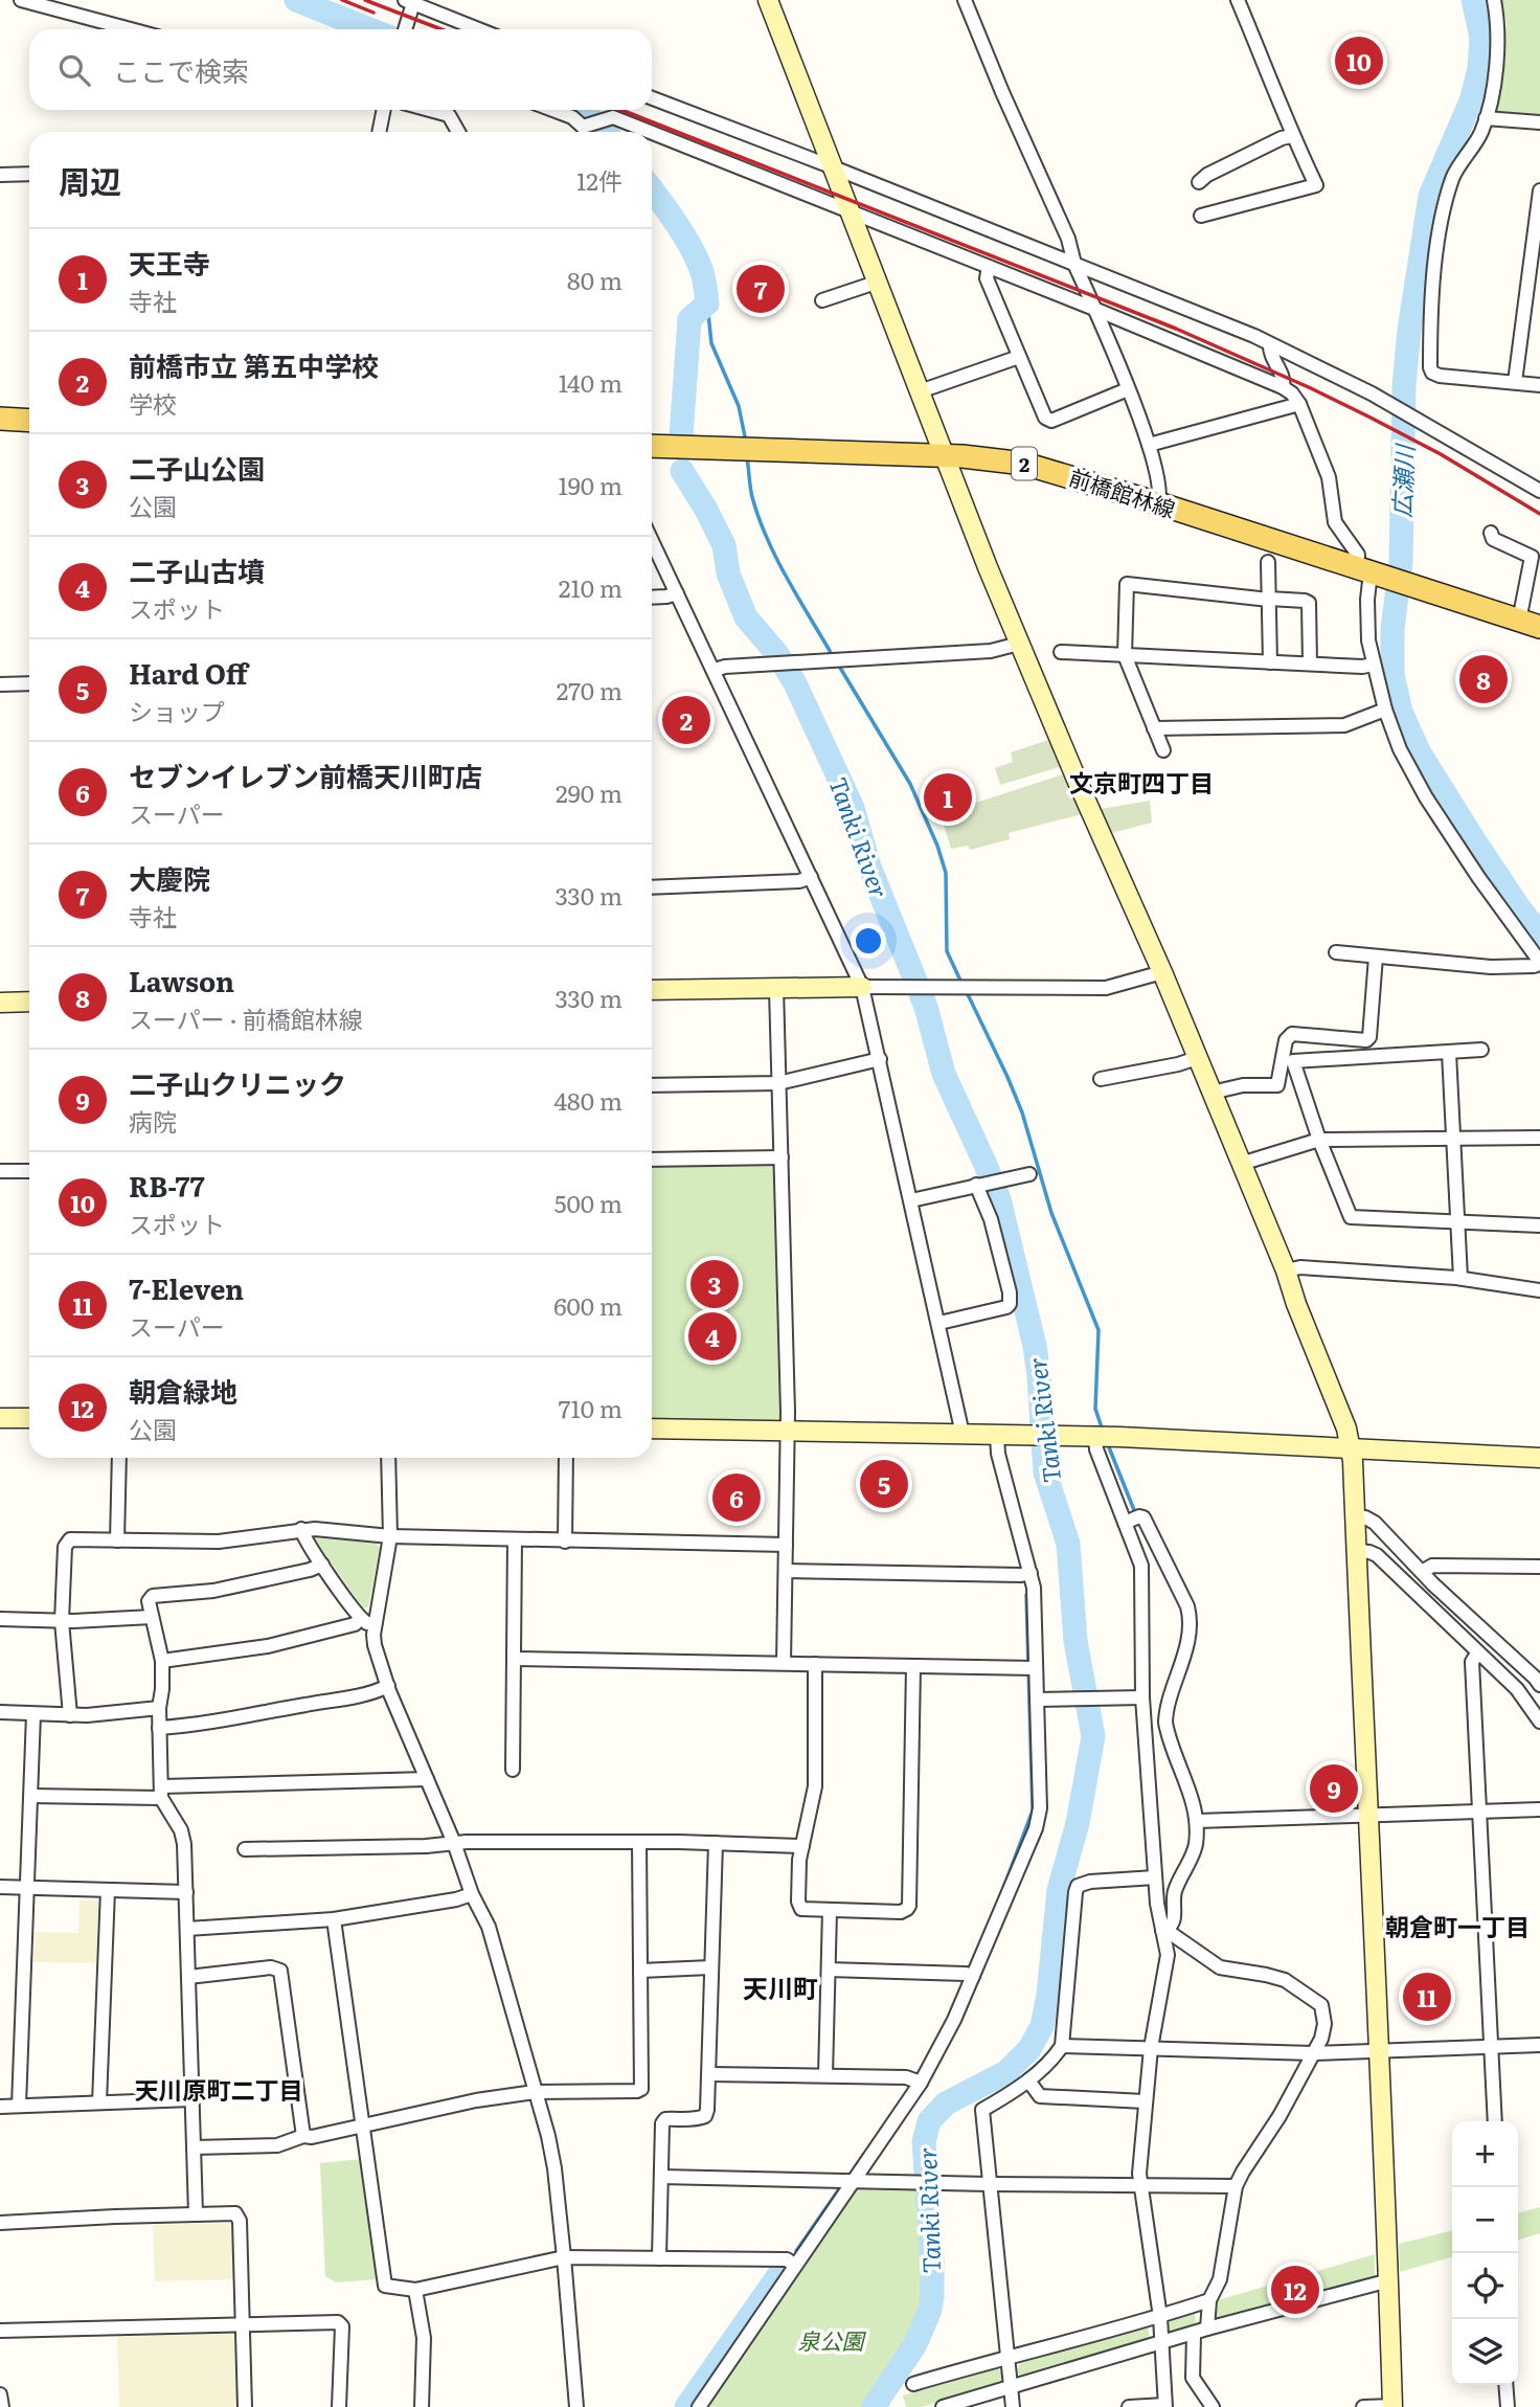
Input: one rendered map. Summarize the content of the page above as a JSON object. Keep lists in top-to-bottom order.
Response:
{
  "streets": {
    "main road": ["2", "前橋館林線"]
  },
  "districts": [
    "文京町四丁目",
    "朝倉町一丁目",
    "天川町",
    "天川原町二丁目"
  ],
  "water": ["広瀬川", "Tanki River"],
  "parks": ["泉公園"],
  "page": {
    "search": "ここで検索",
    "pins": [
      "10",
      "7",
      "8",
      "2",
      "1",
      "3",
      "4",
      "5",
      "6",
      "9",
      "11",
      "12"
    ],
    "heading": ["周辺", "12件"],
    "list": [
      {
        "mark": "1",
        "name": "天王寺",
        "note": "寺社",
        "value": "80 m"
      },
      {
        "mark": "2",
        "name": "前橋市立 第五中学校",
        "note": "学校",
        "value": "140 m"
      },
      {
        "mark": "3",
        "name": "二子山公園",
        "note": "公園",
        "value": "190 m"
      },
      {
        "mark": "4",
        "name": "二子山古墳",
        "note": "スポット",
        "value": "210 m"
      },
      {
        "mark": "5",
        "name": "Hard Off",
        "note": "ショップ",
        "value": "270 m"
      },
      {
        "mark": "6",
        "name": "セブンイレブン前橋天川町店",
        "note": "スーパー",
        "value": "290 m"
      },
      {
        "mark": "7",
        "name": "大慶院",
        "note": "寺社",
        "value": "330 m"
      },
      {
        "mark": "8",
        "name": "Lawson",
        "note": "スーパー · 前橋館林線",
        "value": "330 m"
      },
      {
        "mark": "9",
        "name": "二子山クリニック",
        "note": "病院",
        "value": "480 m"
      },
      {
        "mark": "10",
        "name": "RB-77",
        "note": "スポット",
        "value": "500 m"
      },
      {
        "mark": "11",
        "name": "7-Eleven",
        "note": "スーパー",
        "value": "600 m"
      },
      {
        "mark": "12",
        "name": "朝倉緑地",
        "note": "公園",
        "value": "710 m"
      }
    ],
    "map_buttons": ["+", "−"]
  }
}
